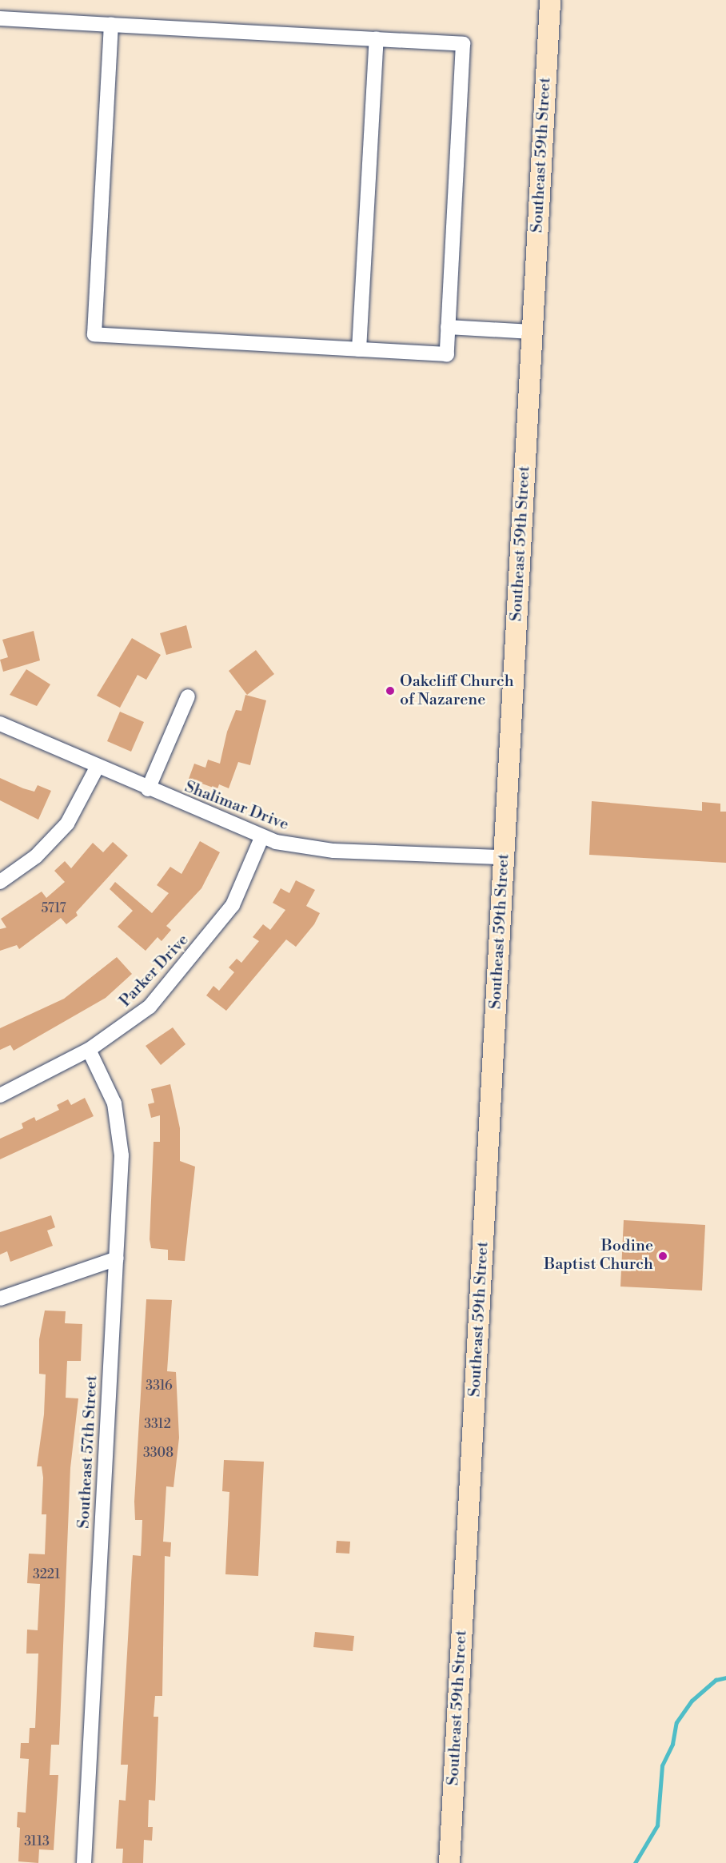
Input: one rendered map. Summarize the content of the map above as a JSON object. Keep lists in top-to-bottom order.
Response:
{
  "streets": {
    "main road": ["Southeast 59th Street"],
    "street": ["Shalimar Drive", "Parker Drive", "Southeast 57th Street"]
  },
  "crossings": [
    ["Southeast 59th Street", "Shalimar Drive"],
    ["Shalimar Drive", "Parker Drive"],
    ["Parker Drive", "Southeast 57th Street"]
  ],
  "places": ["Oakcliff Church of Nazarene", "Bodine Baptist Church"],
  "house_numbers": [
    "5717",
    "3316",
    "3312",
    "3308",
    "3221",
    "3113"
  ]
}
